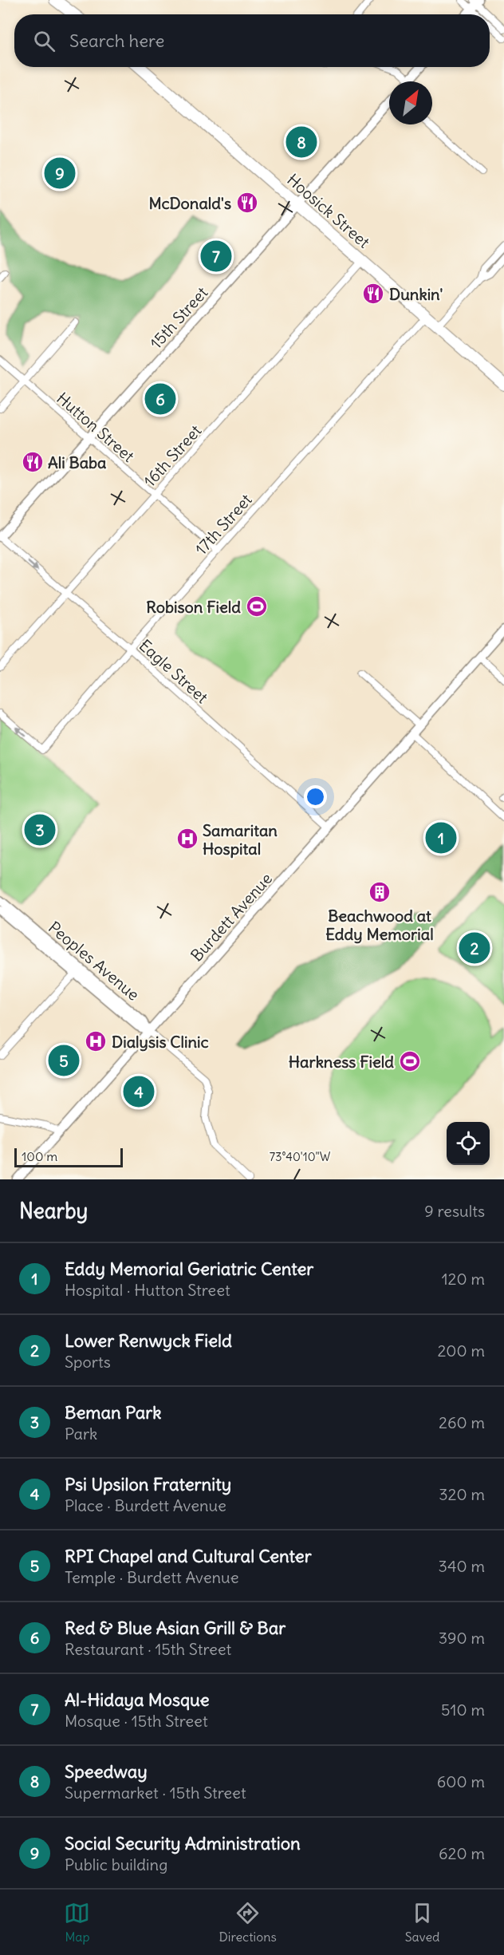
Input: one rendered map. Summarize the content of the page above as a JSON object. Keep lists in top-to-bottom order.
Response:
{
  "streets": {
    "highway": ["Hoosick Street"],
    "street": [
      "15th Street",
      "Hutton Street",
      "16th Street",
      "17th Street",
      "Eagle Street",
      "Burdett Avenue",
      "Peoples Avenue"
    ]
  },
  "crossings": [
    ["Hoosick Street", "15th Street"],
    ["Hoosick Street", "16th Street"],
    ["Hoosick Street", "17th Street"],
    ["15th Street", "Hutton Street"],
    ["15th Street", "Eagle Street"],
    ["Hutton Street", "16th Street"],
    ["Hutton Street", "17th Street"],
    ["16th Street", "Eagle Street"],
    ["17th Street", "Eagle Street"],
    ["Eagle Street", "Burdett Avenue"],
    ["Burdett Avenue", "Peoples Avenue"]
  ],
  "places": {
    "restaurant": ["McDonald's", "Dunkin'", "Ali Baba"],
    "sports": ["Robison Field", "Harkness Field"],
    "hospital": ["Samaritan Hospital", "Dialysis Clinic"],
    "building": ["Beachwood at Eddy Memorial"]
  },
  "scale_bar": "100 m",
  "north": "top right",
  "page": {
    "search": "Search here",
    "pins": [
      "8",
      "9",
      "7",
      "6",
      "3",
      "1",
      "2",
      "5",
      "4"
    ],
    "scale": "100 m",
    "heading": ["Nearby", "9 results"],
    "list": [
      {
        "mark": "1",
        "name": "Eddy Memorial Geriatric Center",
        "note": "Hospital · Hutton Street",
        "value": "120 m"
      },
      {
        "mark": "2",
        "name": "Lower Renwyck Field",
        "note": "Sports",
        "value": "200 m"
      },
      {
        "mark": "3",
        "name": "Beman Park",
        "note": "Park",
        "value": "260 m"
      },
      {
        "mark": "4",
        "name": "Psi Upsilon Fraternity",
        "note": "Place · Burdett Avenue",
        "value": "320 m"
      },
      {
        "mark": "5",
        "name": "RPI Chapel and Cultural Center",
        "note": "Temple · Burdett Avenue",
        "value": "340 m"
      },
      {
        "mark": "6",
        "name": "Red & Blue Asian Grill & Bar",
        "note": "Restaurant · 15th Street",
        "value": "390 m"
      },
      {
        "mark": "7",
        "name": "Al-Hidaya Mosque",
        "note": "Mosque · 15th Street",
        "value": "510 m"
      },
      {
        "mark": "8",
        "name": "Speedway",
        "note": "Supermarket · 15th Street",
        "value": "600 m"
      },
      {
        "mark": "9",
        "name": "Social Security Administration",
        "note": "Public building",
        "value": "620 m"
      }
    ],
    "nav": ["Map", "Directions", "Saved"]
  },
  "coordinates": ["73°40'10\"W"]
}
